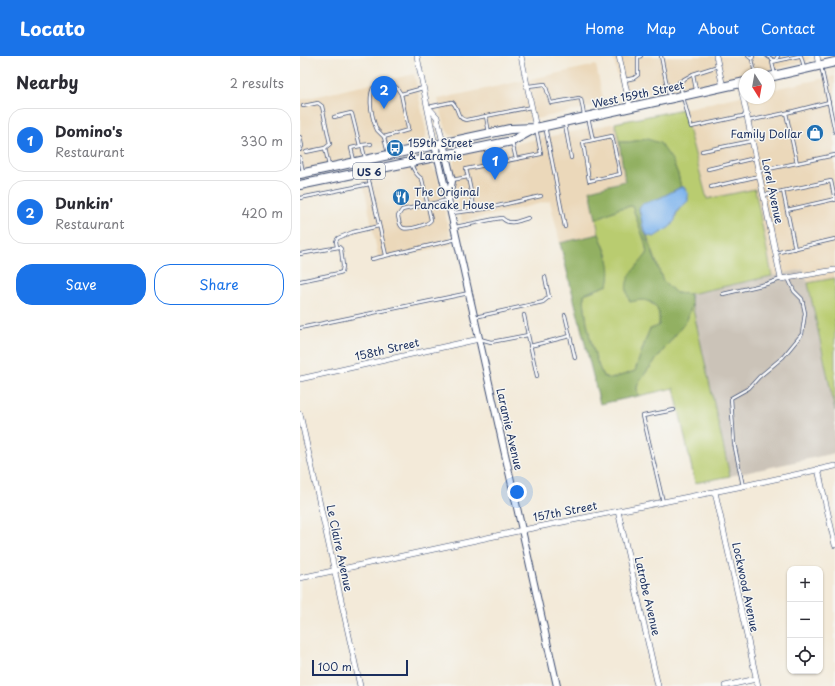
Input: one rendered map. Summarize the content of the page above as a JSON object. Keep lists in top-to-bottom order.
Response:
{
  "streets": {
    "main road": ["West 159th Street", "US 6"],
    "street": [
      "Lorel Avenue",
      "158th Street",
      "Laramie Avenue",
      "157th Street",
      "Le Claire Avenue",
      "Lockwood Avenue",
      "Latrobe Avenue"
    ]
  },
  "crossings": [
    ["West 159th Street", "Laramie Avenue"],
    ["158th Street", "Laramie Avenue"],
    ["Laramie Avenue", "157th Street"],
    ["157th Street", "Le Claire Avenue"],
    ["157th Street", "Lockwood Avenue"],
    ["157th Street", "Latrobe Avenue"]
  ],
  "places": {
    "shop": ["Family Dollar"],
    "bus stop": ["159th Street & Laramie"],
    "restaurant": ["The Original Pancake House"]
  },
  "scale_bar": "100 m",
  "north": "bottom",
  "page": {
    "header": "Locato",
    "nav": [
      "Home",
      "Map",
      "About",
      "Contact"
    ],
    "heading": ["Nearby", "2 results"],
    "pins": ["2", "1"],
    "list": [
      {
        "mark": "1",
        "name": "Domino's",
        "note": "Restaurant",
        "value": "330 m"
      },
      {
        "mark": "2",
        "name": "Dunkin'",
        "note": "Restaurant",
        "value": "420 m"
      }
    ],
    "buttons": ["Save", "Share"],
    "map_buttons": ["+", "−"],
    "scale": "100 m"
  }
}
